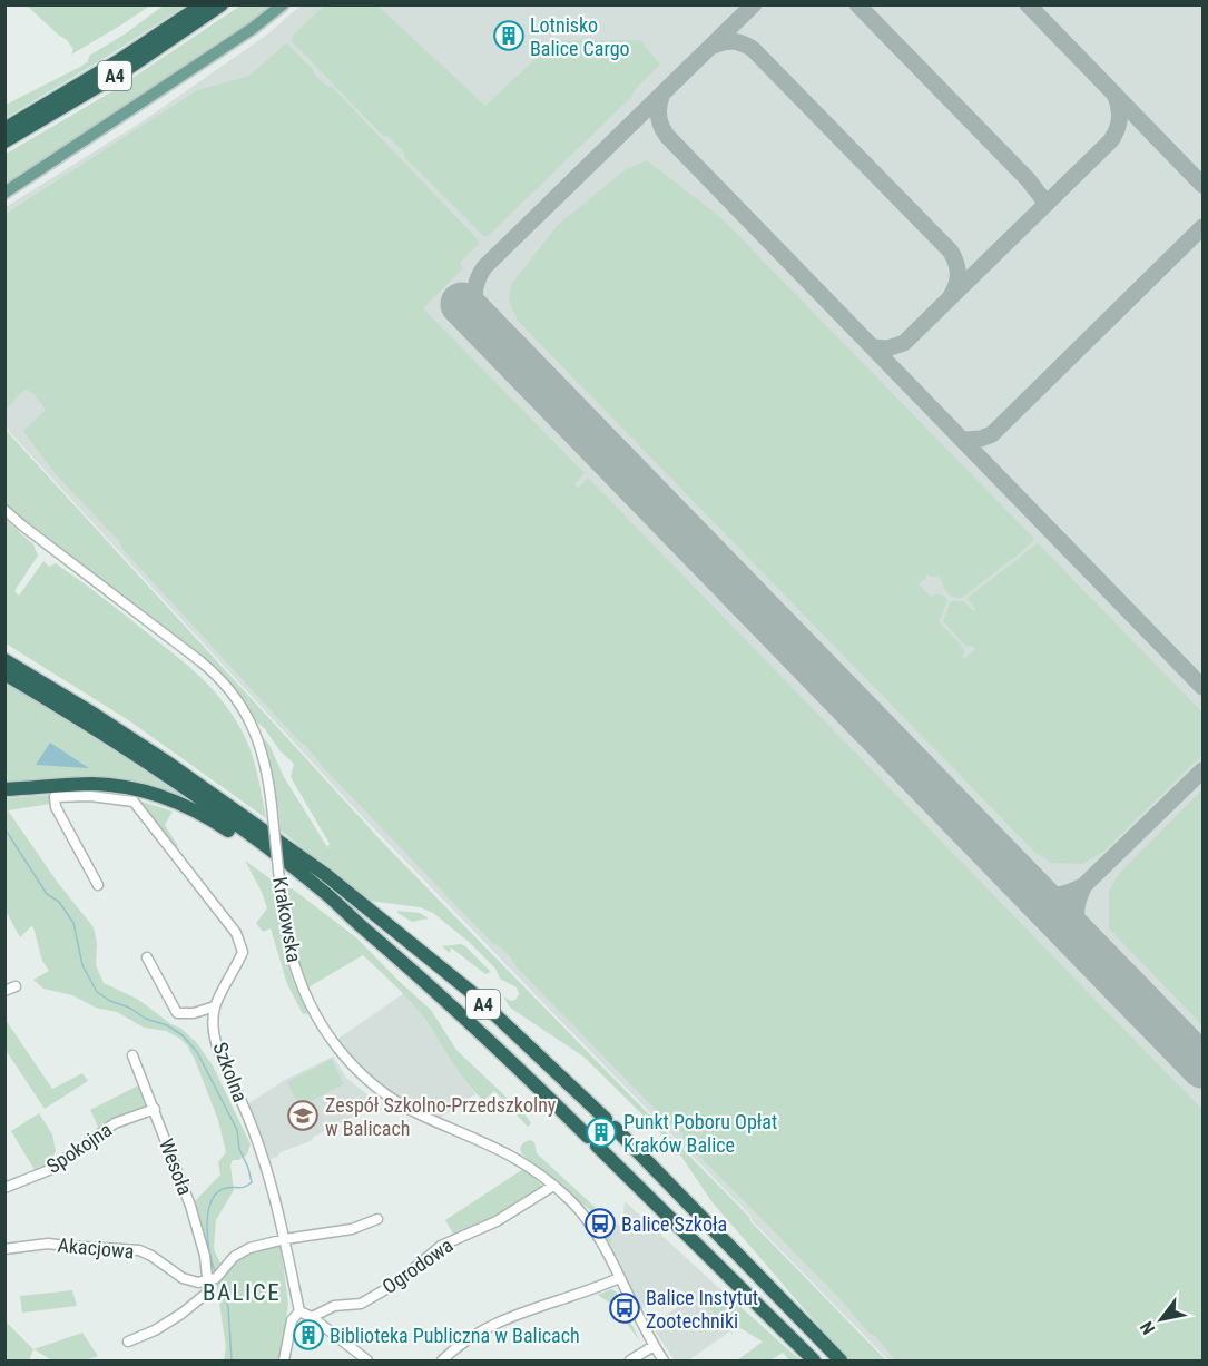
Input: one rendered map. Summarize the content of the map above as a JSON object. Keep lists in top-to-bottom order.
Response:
{
  "streets": {
    "highway": ["A4"],
    "street": [
      "Krakowska",
      "Szkolna",
      "Spokojna",
      "Wesoła",
      "Akacjowa",
      "Ogrodowa"
    ]
  },
  "crossings": [
    ["Krakowska", "Ogrodowa"],
    ["Spokojna", "Wesoła"],
    ["Wesoła", "Akacjowa"]
  ],
  "districts": ["BALICE"],
  "places": {
    "building": ["Lotnisko Balice Cargo", "Punkt Poboru Opłat Kraków Balice", "Biblioteka Publiczna w Balicach"],
    "school or university": ["Zespół Szkolno-Przedszkolny w Balicach"],
    "bus stop": ["Balice Szkoła", "Balice Instytut Zootechniki"]
  },
  "north": "bottom left"
}
